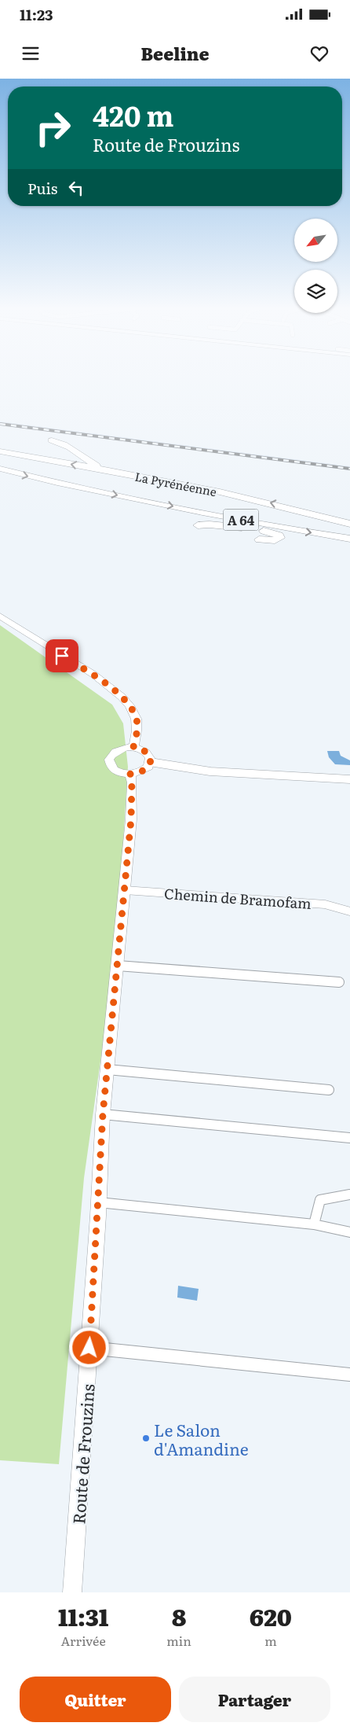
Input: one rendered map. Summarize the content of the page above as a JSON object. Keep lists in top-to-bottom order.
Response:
{
  "streets": {
    "highway": ["La Pyrénéenne", "A 64"],
    "main road": ["Route de Frouzins"],
    "street": ["Chemin de Bramofam"]
  },
  "crossings": [
    ["Chemin de Bramofam", "Route de Frouzins"]
  ],
  "places": ["Le Salon d'Amandine"],
  "north": "bottom left",
  "page": {
    "status": "11:23",
    "header": "Beeline",
    "turn": ["420 m", "Route de Frouzins"],
    "then": "Puis",
    "eta": [
      "11:31",
      "Arrivée",
      "8",
      "min",
      "620",
      "m"
    ],
    "buttons": ["Quitter", "Partager"]
  }
}
